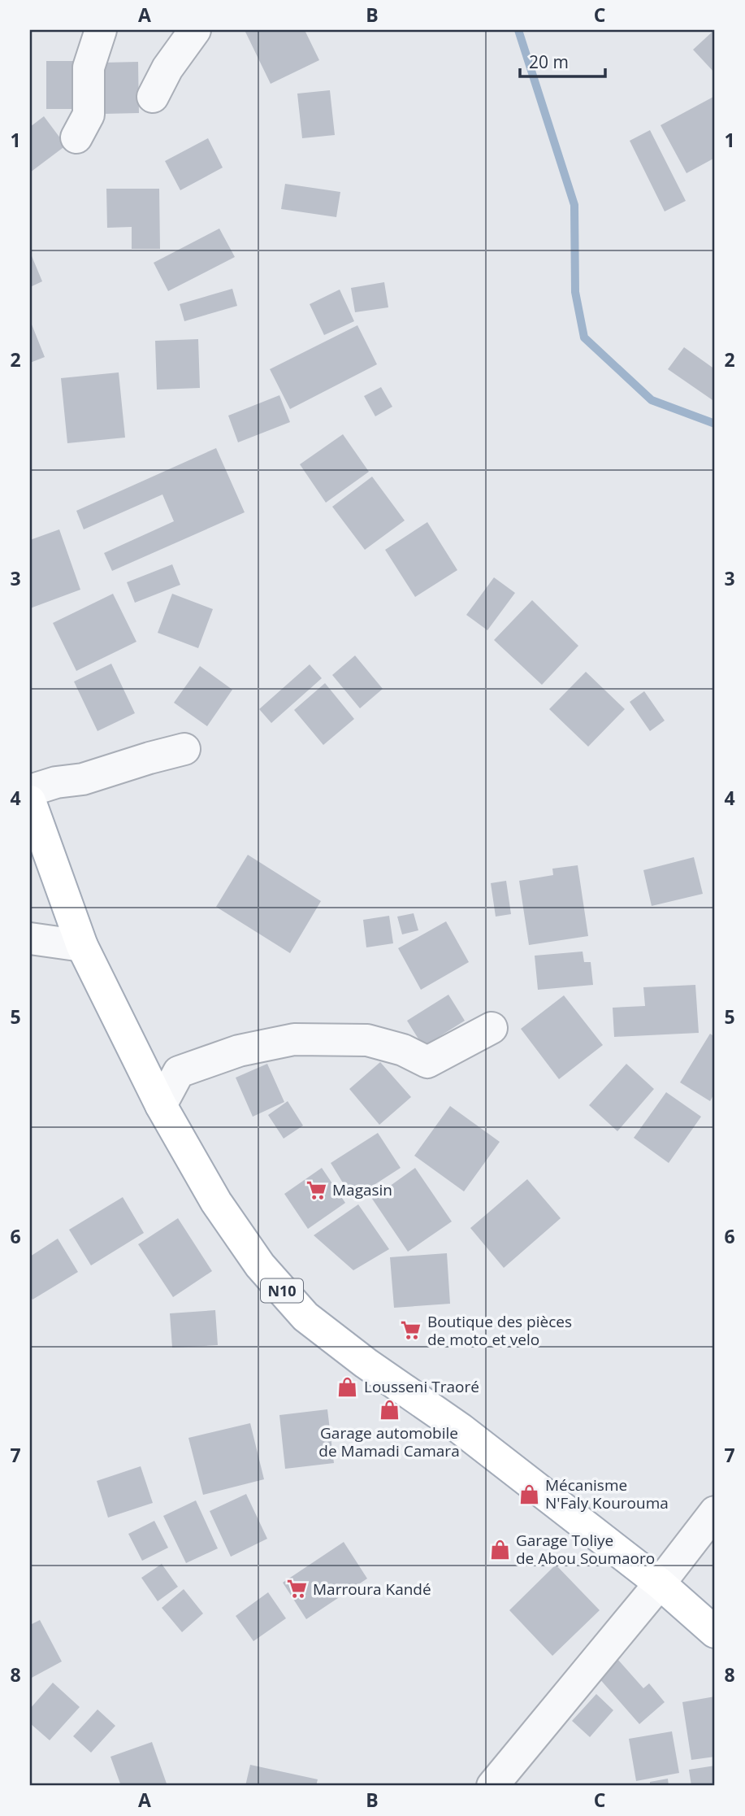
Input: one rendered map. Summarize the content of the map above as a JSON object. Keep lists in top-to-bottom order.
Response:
{
  "streets": {
    "main road": ["N10"]
  },
  "places": {
    "supermarket": ["Magasin", "Boutique des pièces de moto et velo", "Marroura Kandé"],
    "shop": [
      "Lousseni Traoré",
      "Garage automobile de Mamadi Camara",
      "Mécanisme N'Faly Kourouma",
      "Garage Toliye de Abou Soumaoro"
    ]
  },
  "scale_bar": "20 m",
  "grid": {
    "columns": ["A", "B", "C"],
    "rows": [
      "1",
      "2",
      "3",
      "4",
      "5",
      "6",
      "7",
      "8"
    ]
  }
}
